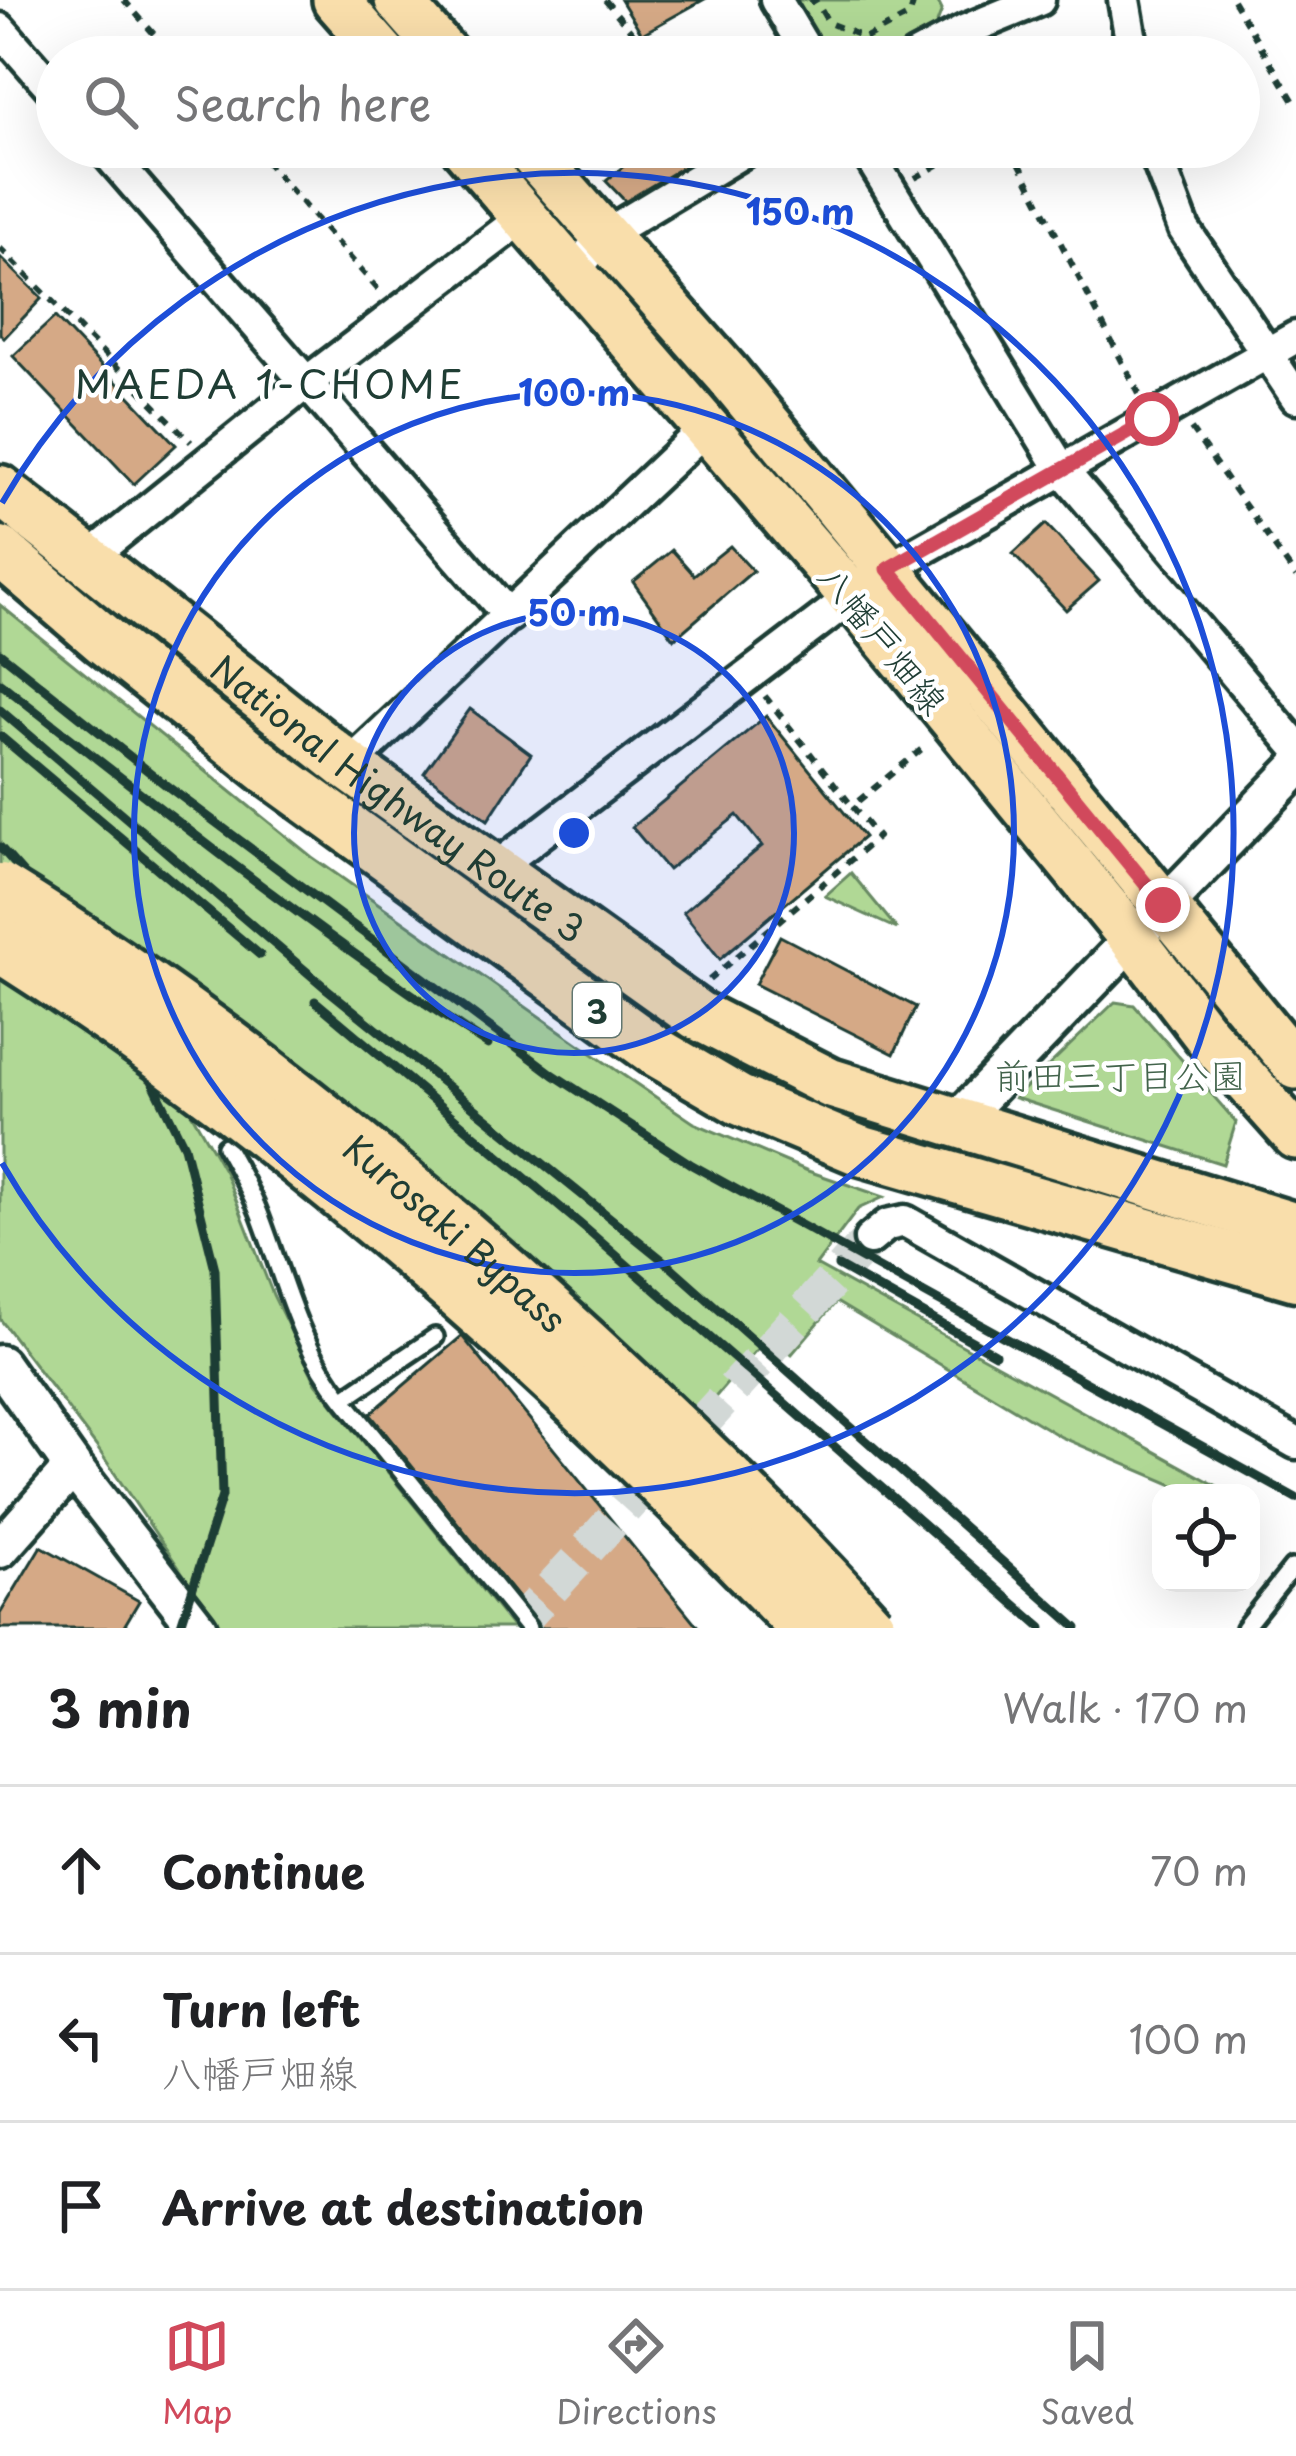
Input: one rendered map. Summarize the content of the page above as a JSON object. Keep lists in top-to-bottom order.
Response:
{
  "streets": {
    "highway": ["National Highway Route 3", "3", "Kurosaki Bypass"],
    "main road": ["八幡戸畑線"]
  },
  "districts": ["MAEDA 1-CHOME"],
  "parks": ["前田三丁目公園"],
  "page": {
    "search": "Search here",
    "heading": ["3 min", "Walk · 170 m"],
    "list": [
      ["Continue", "70 m"],
      ["Turn left", "八幡戸畑線", "100 m"],
      "Arrive at destination"
    ],
    "nav": ["Map", "Directions", "Saved"]
  },
  "rings": ["150 m", "100 m", "50 m"]
}
